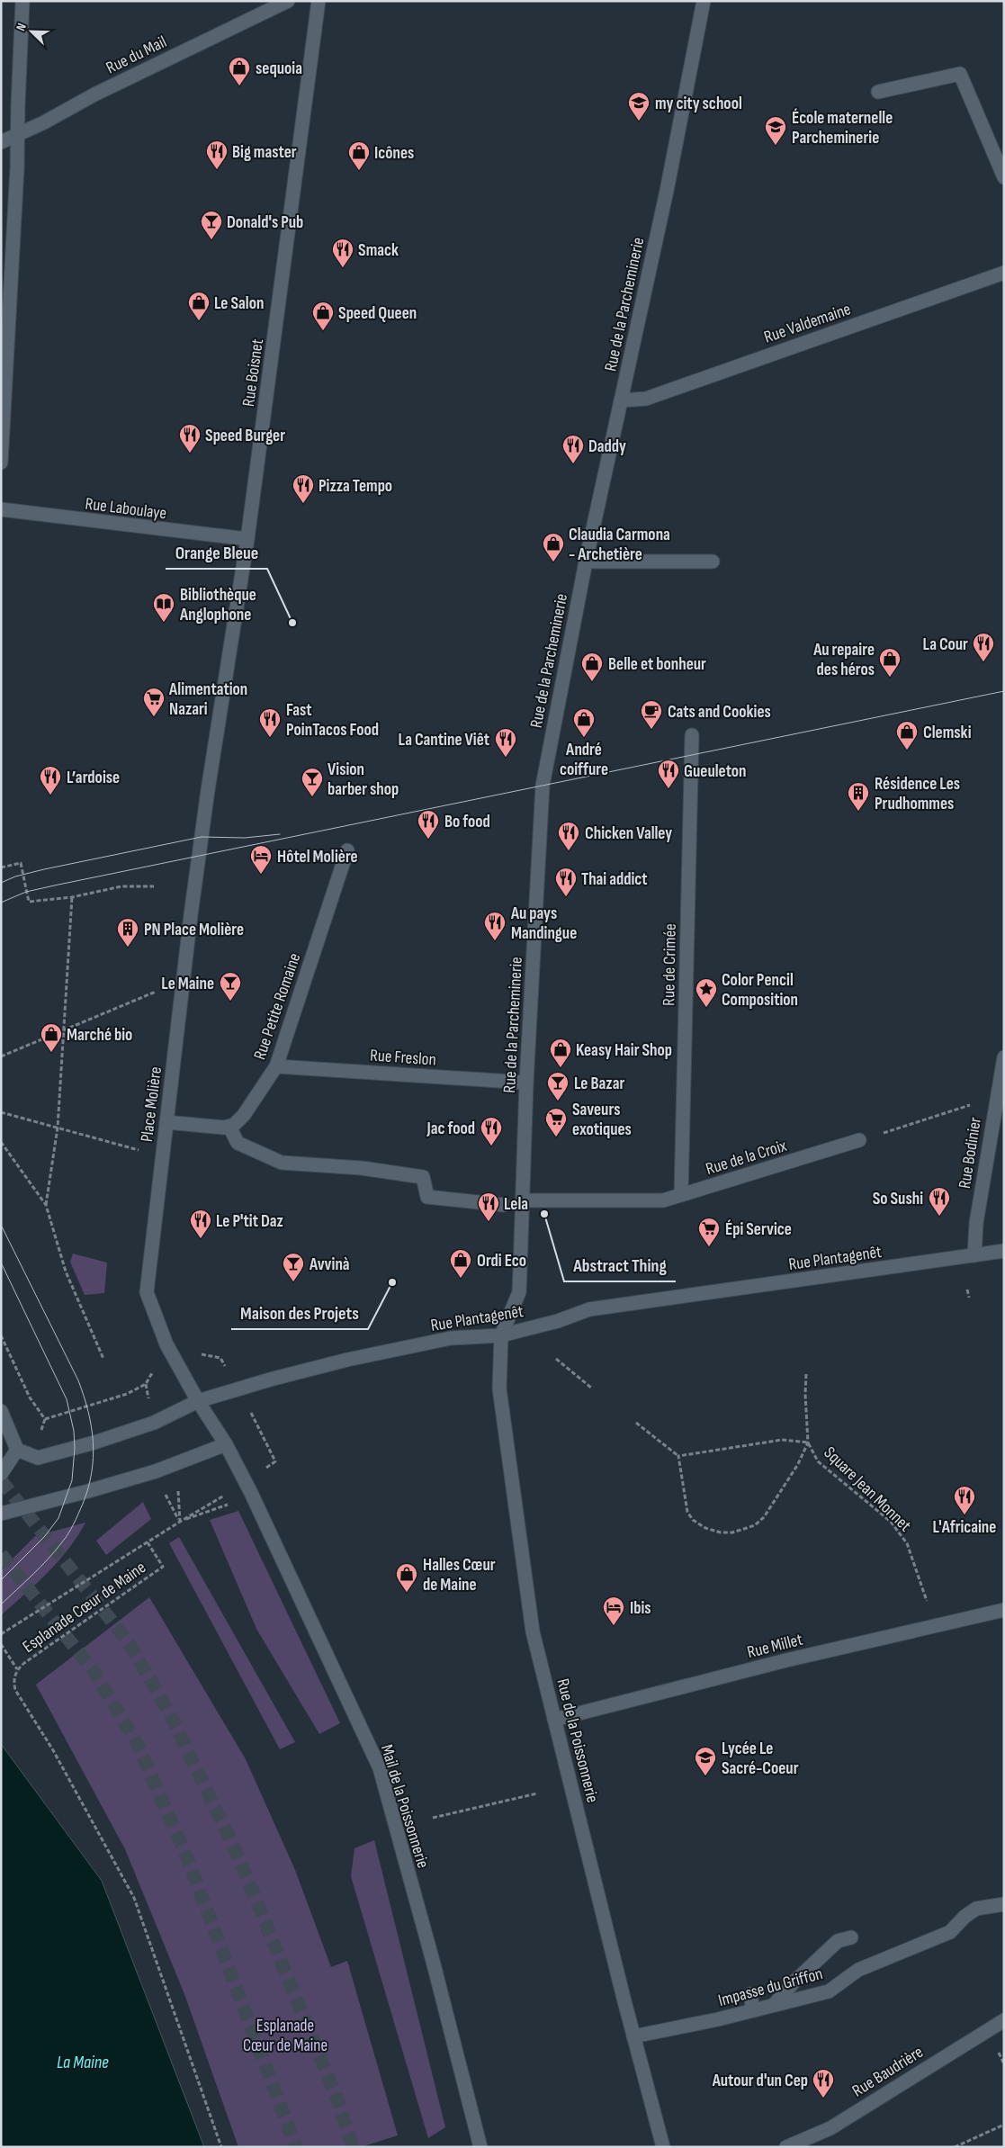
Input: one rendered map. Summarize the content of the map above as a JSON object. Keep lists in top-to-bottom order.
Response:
{
  "streets": {
    "street": [
      "Rue du Mail",
      "Rue de la Parcheminerie",
      "Rue Valdemaine",
      "Rue Boisnet",
      "Rue Laboulaye",
      "Rue de Crimée",
      "Rue Petite Romaine",
      "Rue Freslon",
      "Place Molière",
      "Rue Bodinier",
      "Rue de la Croix",
      "Rue Plantagenêt",
      "Rue Millet",
      "Rue de la Poissonnerie",
      "Mail de la Poissonnerie",
      "Impasse du Griffon",
      "Rue Baudrière"
    ],
    "path": ["Square Jean Monnet", "Esplanade Cœur de Maine"]
  },
  "crossings": [
    ["Rue de la Parcheminerie", "Rue Valdemaine"],
    ["Rue de la Parcheminerie", "Rue Freslon"],
    ["Rue de la Parcheminerie", "Rue de la Croix"],
    ["Rue de la Parcheminerie", "Rue Plantagenêt"],
    ["Rue de la Parcheminerie", "Rue de la Poissonnerie"],
    ["Rue Boisnet", "Rue Laboulaye"],
    ["Rue Boisnet", "Place Molière"],
    ["Rue de Crimée", "Rue de la Croix"],
    ["Rue Petite Romaine", "Rue Freslon"],
    ["Place Molière", "Rue Plantagenêt"],
    ["Place Molière", "Mail de la Poissonnerie"],
    ["Rue Bodinier", "Rue Plantagenêt"],
    ["Rue Plantagenêt", "Rue de la Poissonnerie"],
    ["Rue Plantagenêt", "Mail de la Poissonnerie"],
    ["Rue Millet", "Rue de la Poissonnerie"],
    ["Rue de la Poissonnerie", "Impasse du Griffon"]
  ],
  "water": ["La Maine"],
  "parks": ["Esplanade Cœur de Maine"],
  "places": {
    "shop": [
      "sequoia",
      "Icônes",
      "Le Salon",
      "Speed Queen",
      "Claudia Carmona - Archetière",
      "Au repaire des héros",
      "Belle et bonheur",
      "André coiffure",
      "Clemski",
      "Marché bio",
      "Keasy Hair Shop",
      "Ordi Eco",
      "Halles Cœur de Maine"
    ],
    "school or university": ["my city school", "École maternelle Parcheminerie", "Lycée Le Sacré-Coeur"],
    "restaurant": [
      "Big master",
      "Smack",
      "Speed Burger",
      "Daddy",
      "Pizza Tempo",
      "La Cour",
      "Fast PoinTacos Food",
      "La Cantine Viêt",
      "Gueuleton",
      "L’ardoise",
      "Bo food",
      "Chicken Valley",
      "Thai addict",
      "Au pays Mandingue",
      "Jac food",
      "So Sushi",
      "Lela",
      "Le P'tit Daz",
      "L'Africaine",
      "Autour d'un Cep"
    ],
    "bar": [
      "Donald's Pub",
      "Vision barber shop",
      "Le Maine",
      "Le Bazar",
      "Avvinà"
    ],
    "other": ["Orange Bleue", "Abstract Thing", "Maison des Projets"],
    "library": ["Bibliothèque Anglophone"],
    "supermarket": ["Alimentation Nazari", "Saveurs exotiques", "Épi Service"],
    "cafe": ["Cats and Cookies"],
    "building": ["Résidence Les Prudhommes", "PN Place Molière"],
    "hotel": ["Hôtel Molière", "Ibis"],
    "place": ["Color Pencil Composition"]
  },
  "north": "top left"
}
